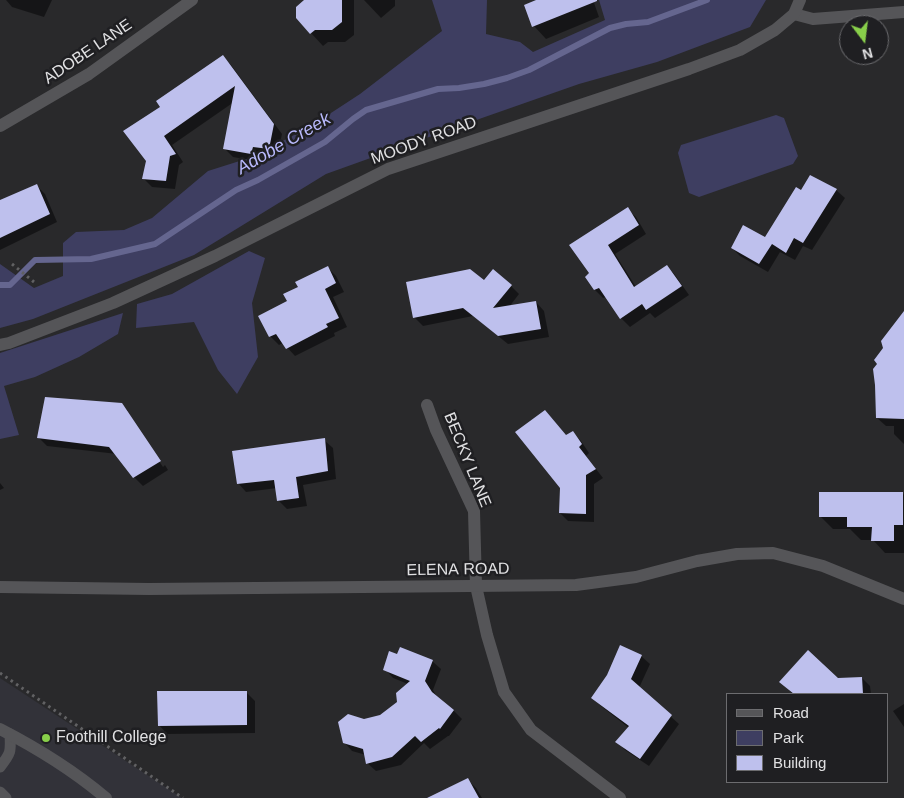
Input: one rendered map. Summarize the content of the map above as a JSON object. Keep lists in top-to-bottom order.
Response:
{
  "streets": {
    "street": [
      "ADOBE LANE",
      "MOODY ROAD",
      "BECKY LANE",
      "ELENA ROAD"
    ]
  },
  "crossings": [
    ["BECKY LANE", "ELENA ROAD"]
  ],
  "water": ["Adobe Creek"],
  "places": ["Foothill College"],
  "legend": ["Road", "Park", "Building"],
  "north": "bottom"
}
